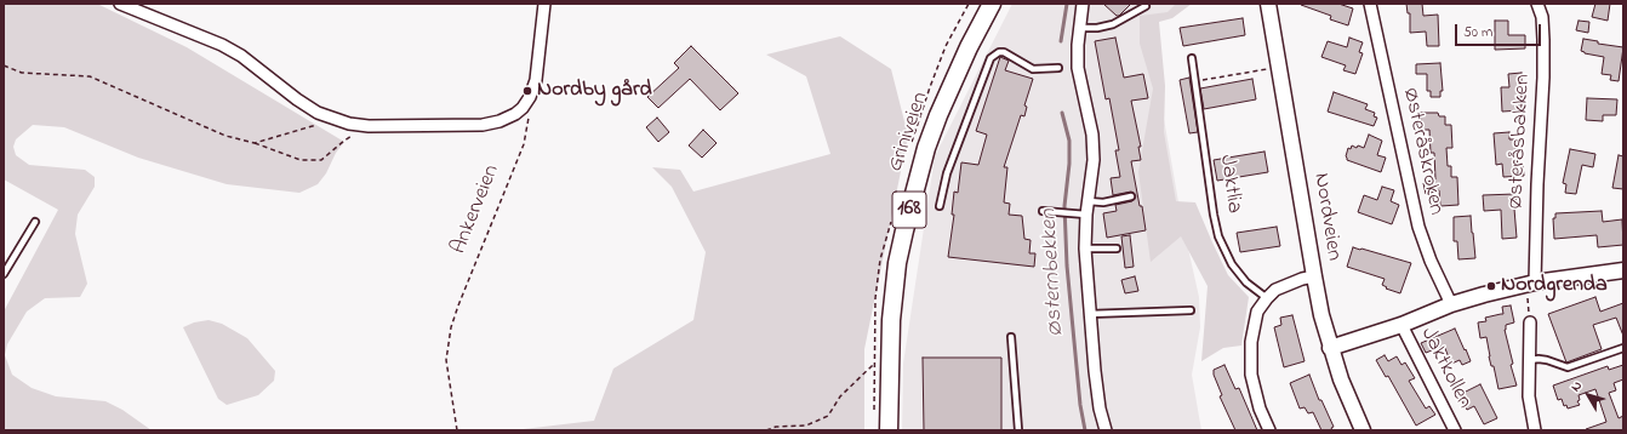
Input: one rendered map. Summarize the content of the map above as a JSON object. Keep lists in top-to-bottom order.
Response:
{
  "streets": {
    "main road": ["Griniveien", "168", "Nordveien"],
    "street": ["Østeråsbakken", "Østeråskroken", "Jaktkollen"],
    "lane": ["Jaktlia"],
    "path": ["Ankerveien"]
  },
  "water": ["Østernbekken"],
  "places": ["Nordby gård", "Nordgrenda"],
  "scale_bar": "50 m",
  "north": "top left"
}
